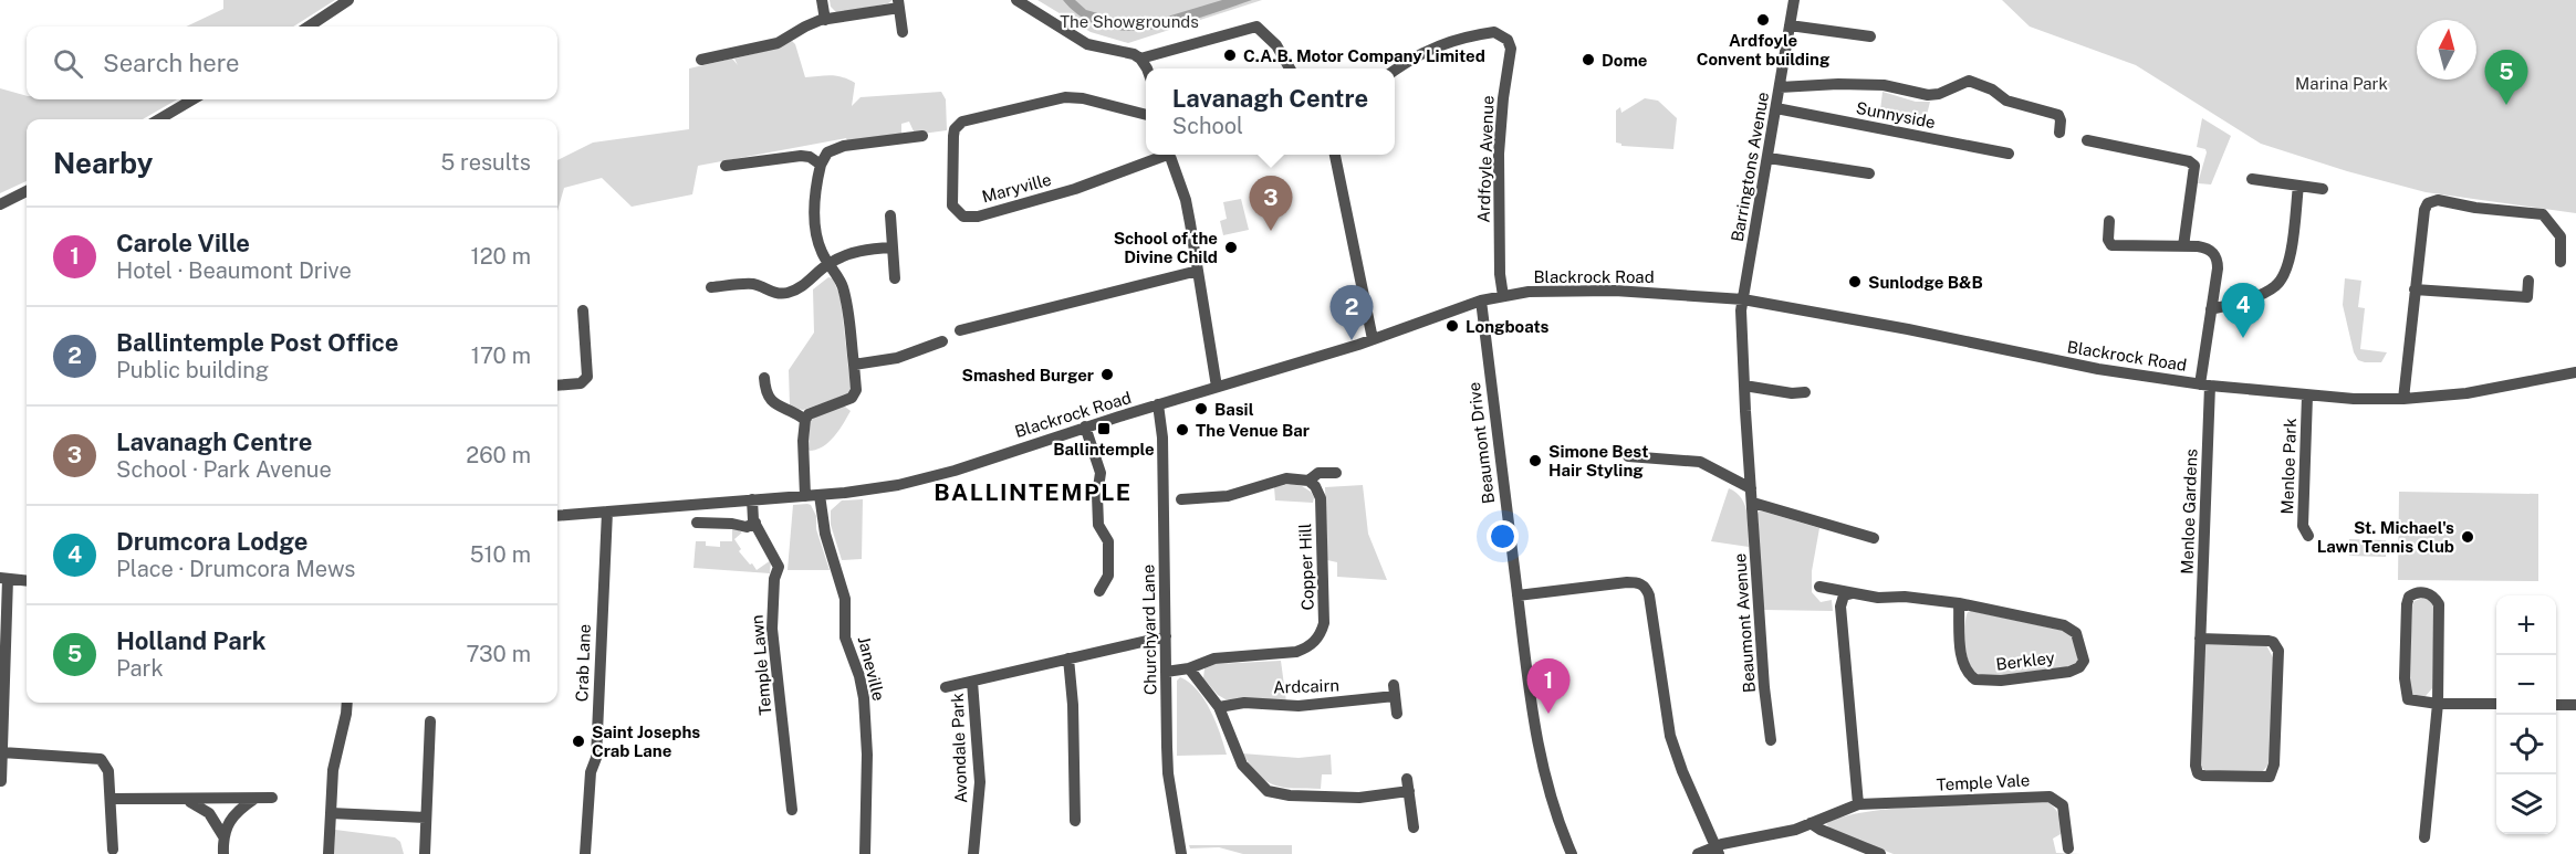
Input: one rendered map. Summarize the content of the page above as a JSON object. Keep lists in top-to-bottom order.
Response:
{
  "streets": {
    "street": [
      "Sunnyside",
      "Ardfoyle Avenue",
      "Barringtons Avenue",
      "Maryville",
      "Blackrock Road",
      "Beaumont Drive",
      "Menloe Park",
      "Menloe Gardens",
      "Copper Hill",
      "Beaumont Avenue",
      "Churchyard Lane",
      "Berkley",
      "Crab Lane",
      "Temple Lawn",
      "Janeville",
      "Ardcairn",
      "Avondale Park",
      "Temple Vale"
    ]
  },
  "crossings": [
    ["Sunnyside", "Barringtons Avenue"],
    ["Ardfoyle Avenue", "Blackrock Road"],
    ["Barringtons Avenue", "Blackrock Road"],
    ["Barringtons Avenue", "Beaumont Avenue"],
    ["Maryville", "Blackrock Road"],
    ["Blackrock Road", "Beaumont Drive"],
    ["Blackrock Road", "Menloe Park"],
    ["Blackrock Road", "Menloe Gardens"],
    ["Blackrock Road", "Beaumont Avenue"],
    ["Blackrock Road", "Churchyard Lane"],
    ["Blackrock Road", "Crab Lane"],
    ["Blackrock Road", "Temple Lawn"],
    ["Blackrock Road", "Janeville"],
    ["Copper Hill", "Churchyard Lane"],
    ["Churchyard Lane", "Avondale Park"]
  ],
  "districts": ["BALLINTEMPLE"],
  "parks": ["The Showgrounds", "Marina Park"],
  "places": {
    "other": [
      "Ardfoyle Convent building",
      "C.A.B. Motor Company Limited",
      "Dome",
      "School of the Divine Child",
      "Sunlodge B&B",
      "Longboats",
      "Smashed Burger",
      "Basil",
      "The Venue Bar",
      "Simone Best Hair Styling",
      "St. Michael's Lawn Tennis Club",
      "Saint Josephs Crab Lane"
    ],
    "transit": ["Ballintemple"]
  },
  "north": "top",
  "page": {
    "search": "Search here",
    "pins": [
      "5",
      "3",
      "4",
      "2",
      "1"
    ],
    "popup": ["Lavanagh Centre", "School"],
    "heading": ["Nearby", "5 results"],
    "list": [
      {
        "mark": "1",
        "name": "Carole Ville",
        "note": "Hotel · Beaumont Drive",
        "value": "120 m"
      },
      {
        "mark": "2",
        "name": "Ballintemple Post Office",
        "note": "Public building",
        "value": "170 m"
      },
      {
        "mark": "3",
        "name": "Lavanagh Centre",
        "note": "School · Park Avenue",
        "value": "260 m"
      },
      {
        "mark": "4",
        "name": "Drumcora Lodge",
        "note": "Place · Drumcora Mews",
        "value": "510 m"
      },
      {
        "mark": "5",
        "name": "Holland Park",
        "note": "Park",
        "value": "730 m"
      }
    ],
    "map_buttons": ["+", "−"]
  }
}
